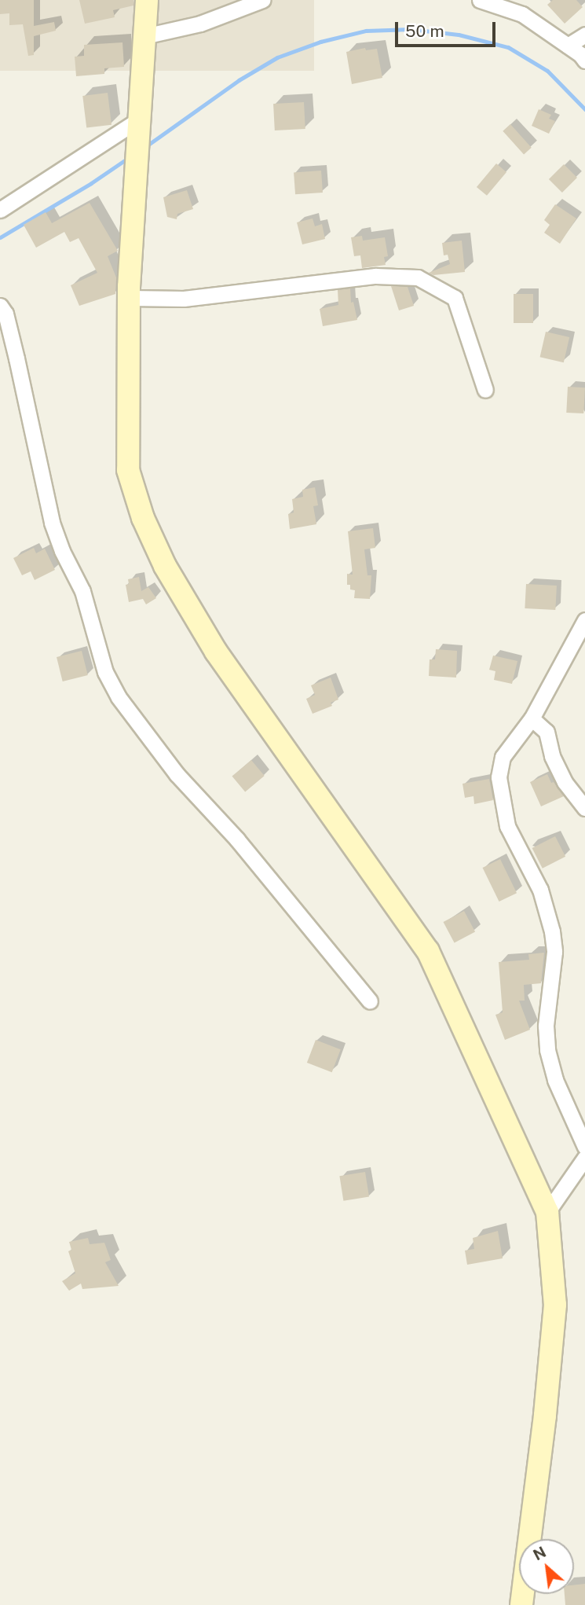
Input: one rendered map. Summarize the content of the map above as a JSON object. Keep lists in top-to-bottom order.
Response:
{
  "scale_bar": "50 m",
  "north": "top left"
}
